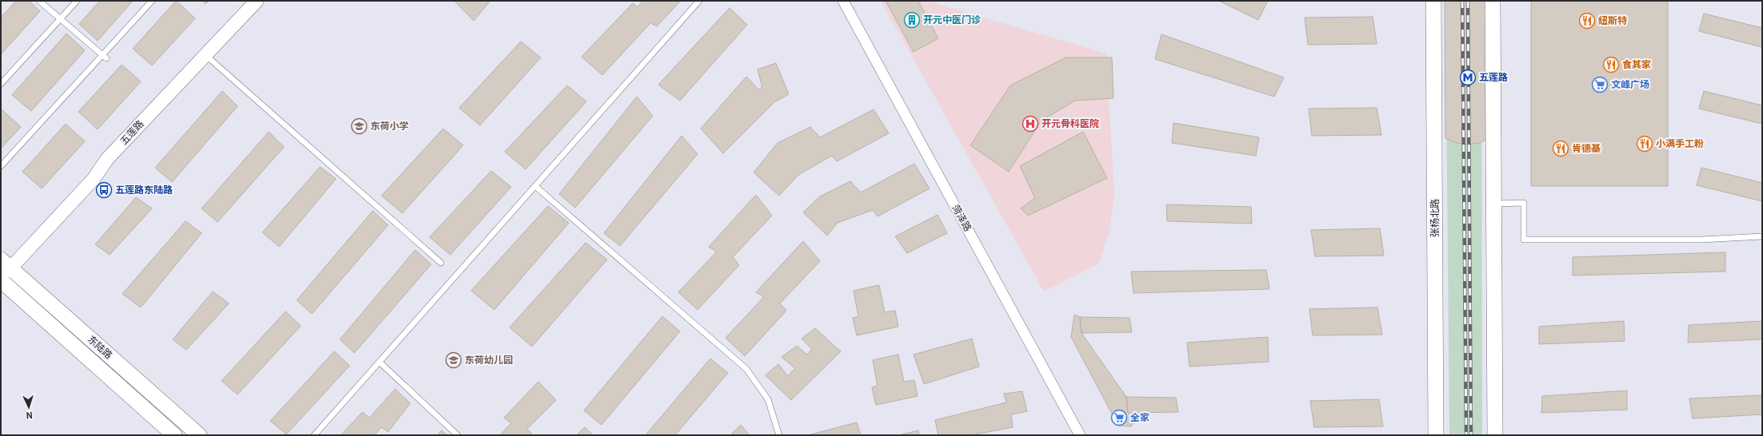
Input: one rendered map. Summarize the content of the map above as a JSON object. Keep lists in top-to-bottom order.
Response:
{
  "streets": {
    "main road": ["张杨北路", "东陆路"],
    "street": ["五莲路", "菏泽路"]
  },
  "crossings": [
    ["五莲路", "东陆路"]
  ],
  "places": {
    "building": ["开元中医门诊"],
    "restaurant": [
      "纽斯特",
      "食其家",
      "小满手工粉",
      "肯德基"
    ],
    "metro station": ["五莲路"],
    "supermarket": ["文峰广场", "全家"],
    "hospital": ["开元骨科医院"],
    "school or university": ["东荷小学", "东荷幼儿园"],
    "bus stop": ["五莲路东陆路"]
  },
  "north": "bottom"
}
